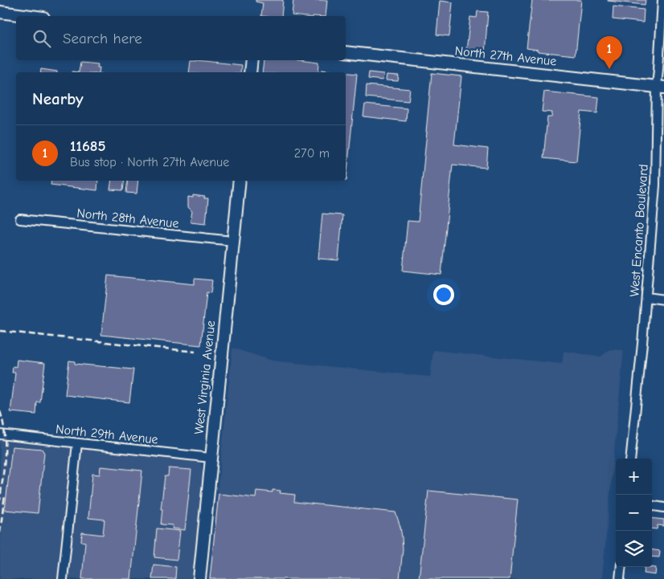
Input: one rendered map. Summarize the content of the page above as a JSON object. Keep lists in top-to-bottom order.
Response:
{
  "streets": {
    "street": [
      "North 27th Avenue",
      "North 28th Avenue",
      "West Encanto Boulevard",
      "West Virginia Avenue",
      "North 29th Avenue"
    ]
  },
  "crossings": [
    ["North 27th Avenue", "West Encanto Boulevard"],
    ["North 28th Avenue", "West Virginia Avenue"],
    ["West Virginia Avenue", "North 29th Avenue"]
  ],
  "page": {
    "search": "Search here",
    "pins": "1",
    "heading": "Nearby",
    "list": [
      {
        "mark": "1",
        "name": "11685",
        "note": "Bus stop · North 27th Avenue",
        "value": "270 m"
      }
    ],
    "map_buttons": ["+", "−"]
  }
}
